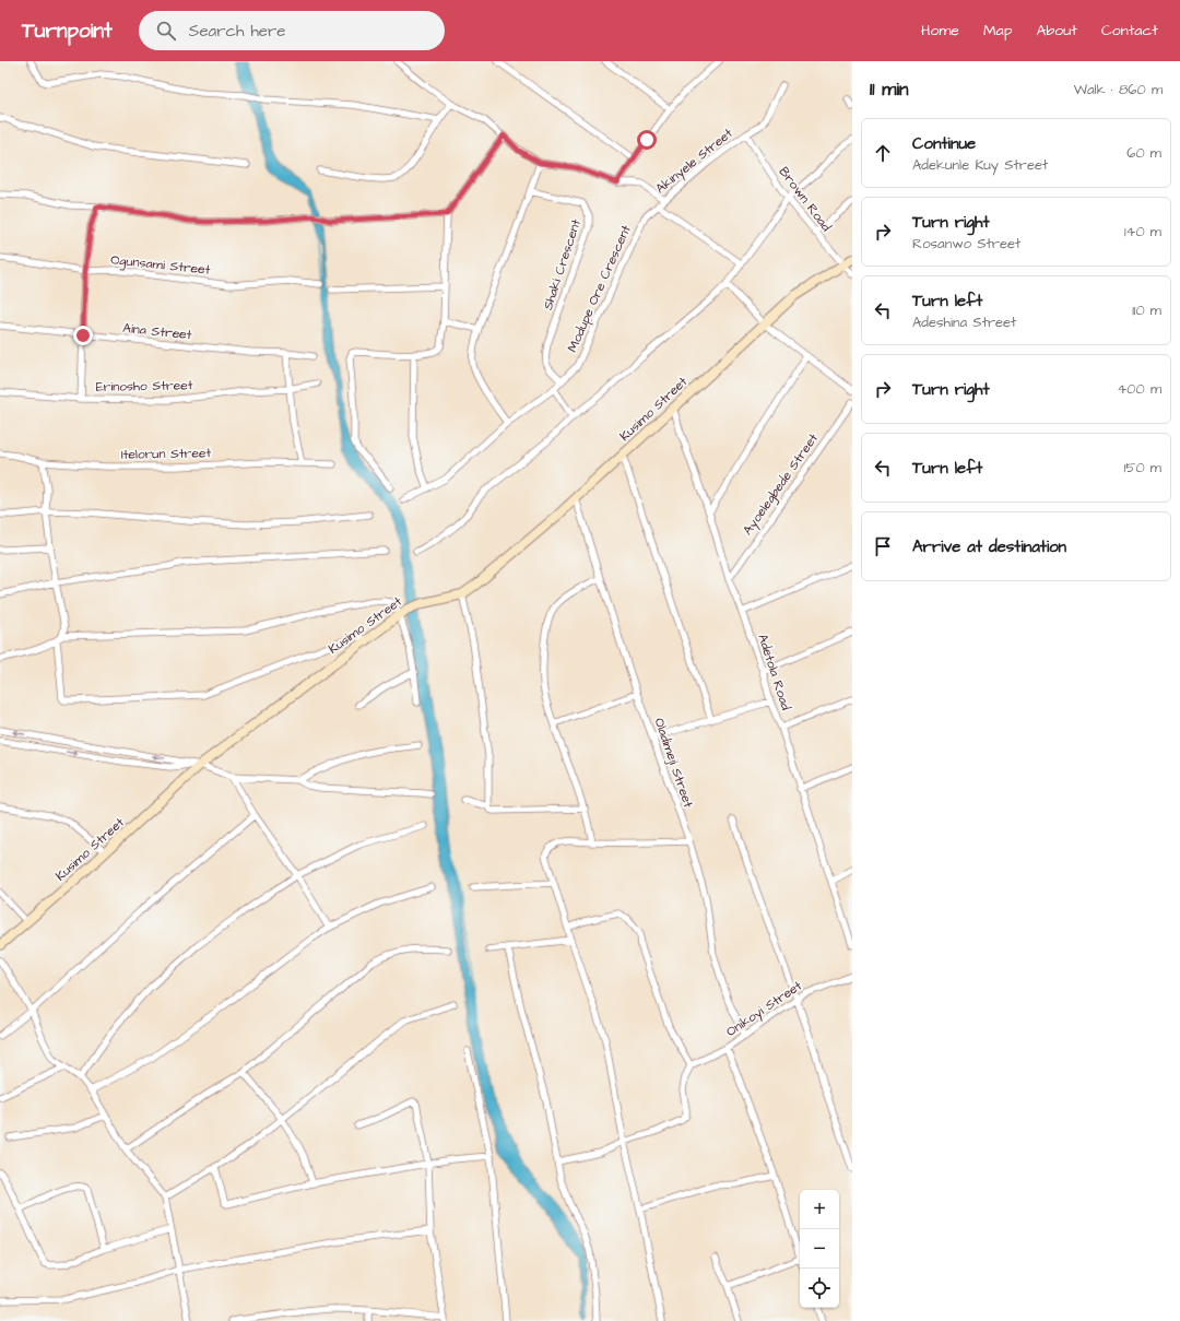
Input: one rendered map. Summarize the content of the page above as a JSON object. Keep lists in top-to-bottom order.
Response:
{
  "streets": {
    "street": [
      "Akinyele Street",
      "Brown Road",
      "Ogunsami Street",
      "Shaki Crescent",
      "Modupe Ore Crescent",
      "Aina Street",
      "Erinosho Street",
      "Kusimo Street",
      "Itelorun Street",
      "Ayoelegbede Street",
      "Adetola Road",
      "Oladimeji Street",
      "Onikoyi Street"
    ]
  },
  "crossings": [
    ["Akinyele Street", "Brown Road"],
    ["Akinyele Street", "Modupe Ore Crescent"],
    ["Brown Road", "Kusimo Street"],
    ["Shaki Crescent", "Modupe Ore Crescent"],
    ["Kusimo Street", "Adetola Road"],
    ["Kusimo Street", "Oladimeji Street"],
    ["Ayoelegbede Street", "Adetola Road"],
    ["Oladimeji Street", "Onikoyi Street"]
  ],
  "page": {
    "header": "Turnpoint",
    "search": "Search here",
    "nav": [
      "Home",
      "Map",
      "About",
      "Contact"
    ],
    "heading": ["11 min", "Walk · 860 m"],
    "list": [
      ["Continue", "Adekunle Kuy Street", "60 m"],
      ["Turn right", "Rosanwo Street", "140 m"],
      ["Turn left", "Adeshina Street", "110 m"],
      ["Turn right", "400 m"],
      ["Turn left", "150 m"],
      "Arrive at destination"
    ],
    "map_buttons": ["+", "−"]
  }
}
